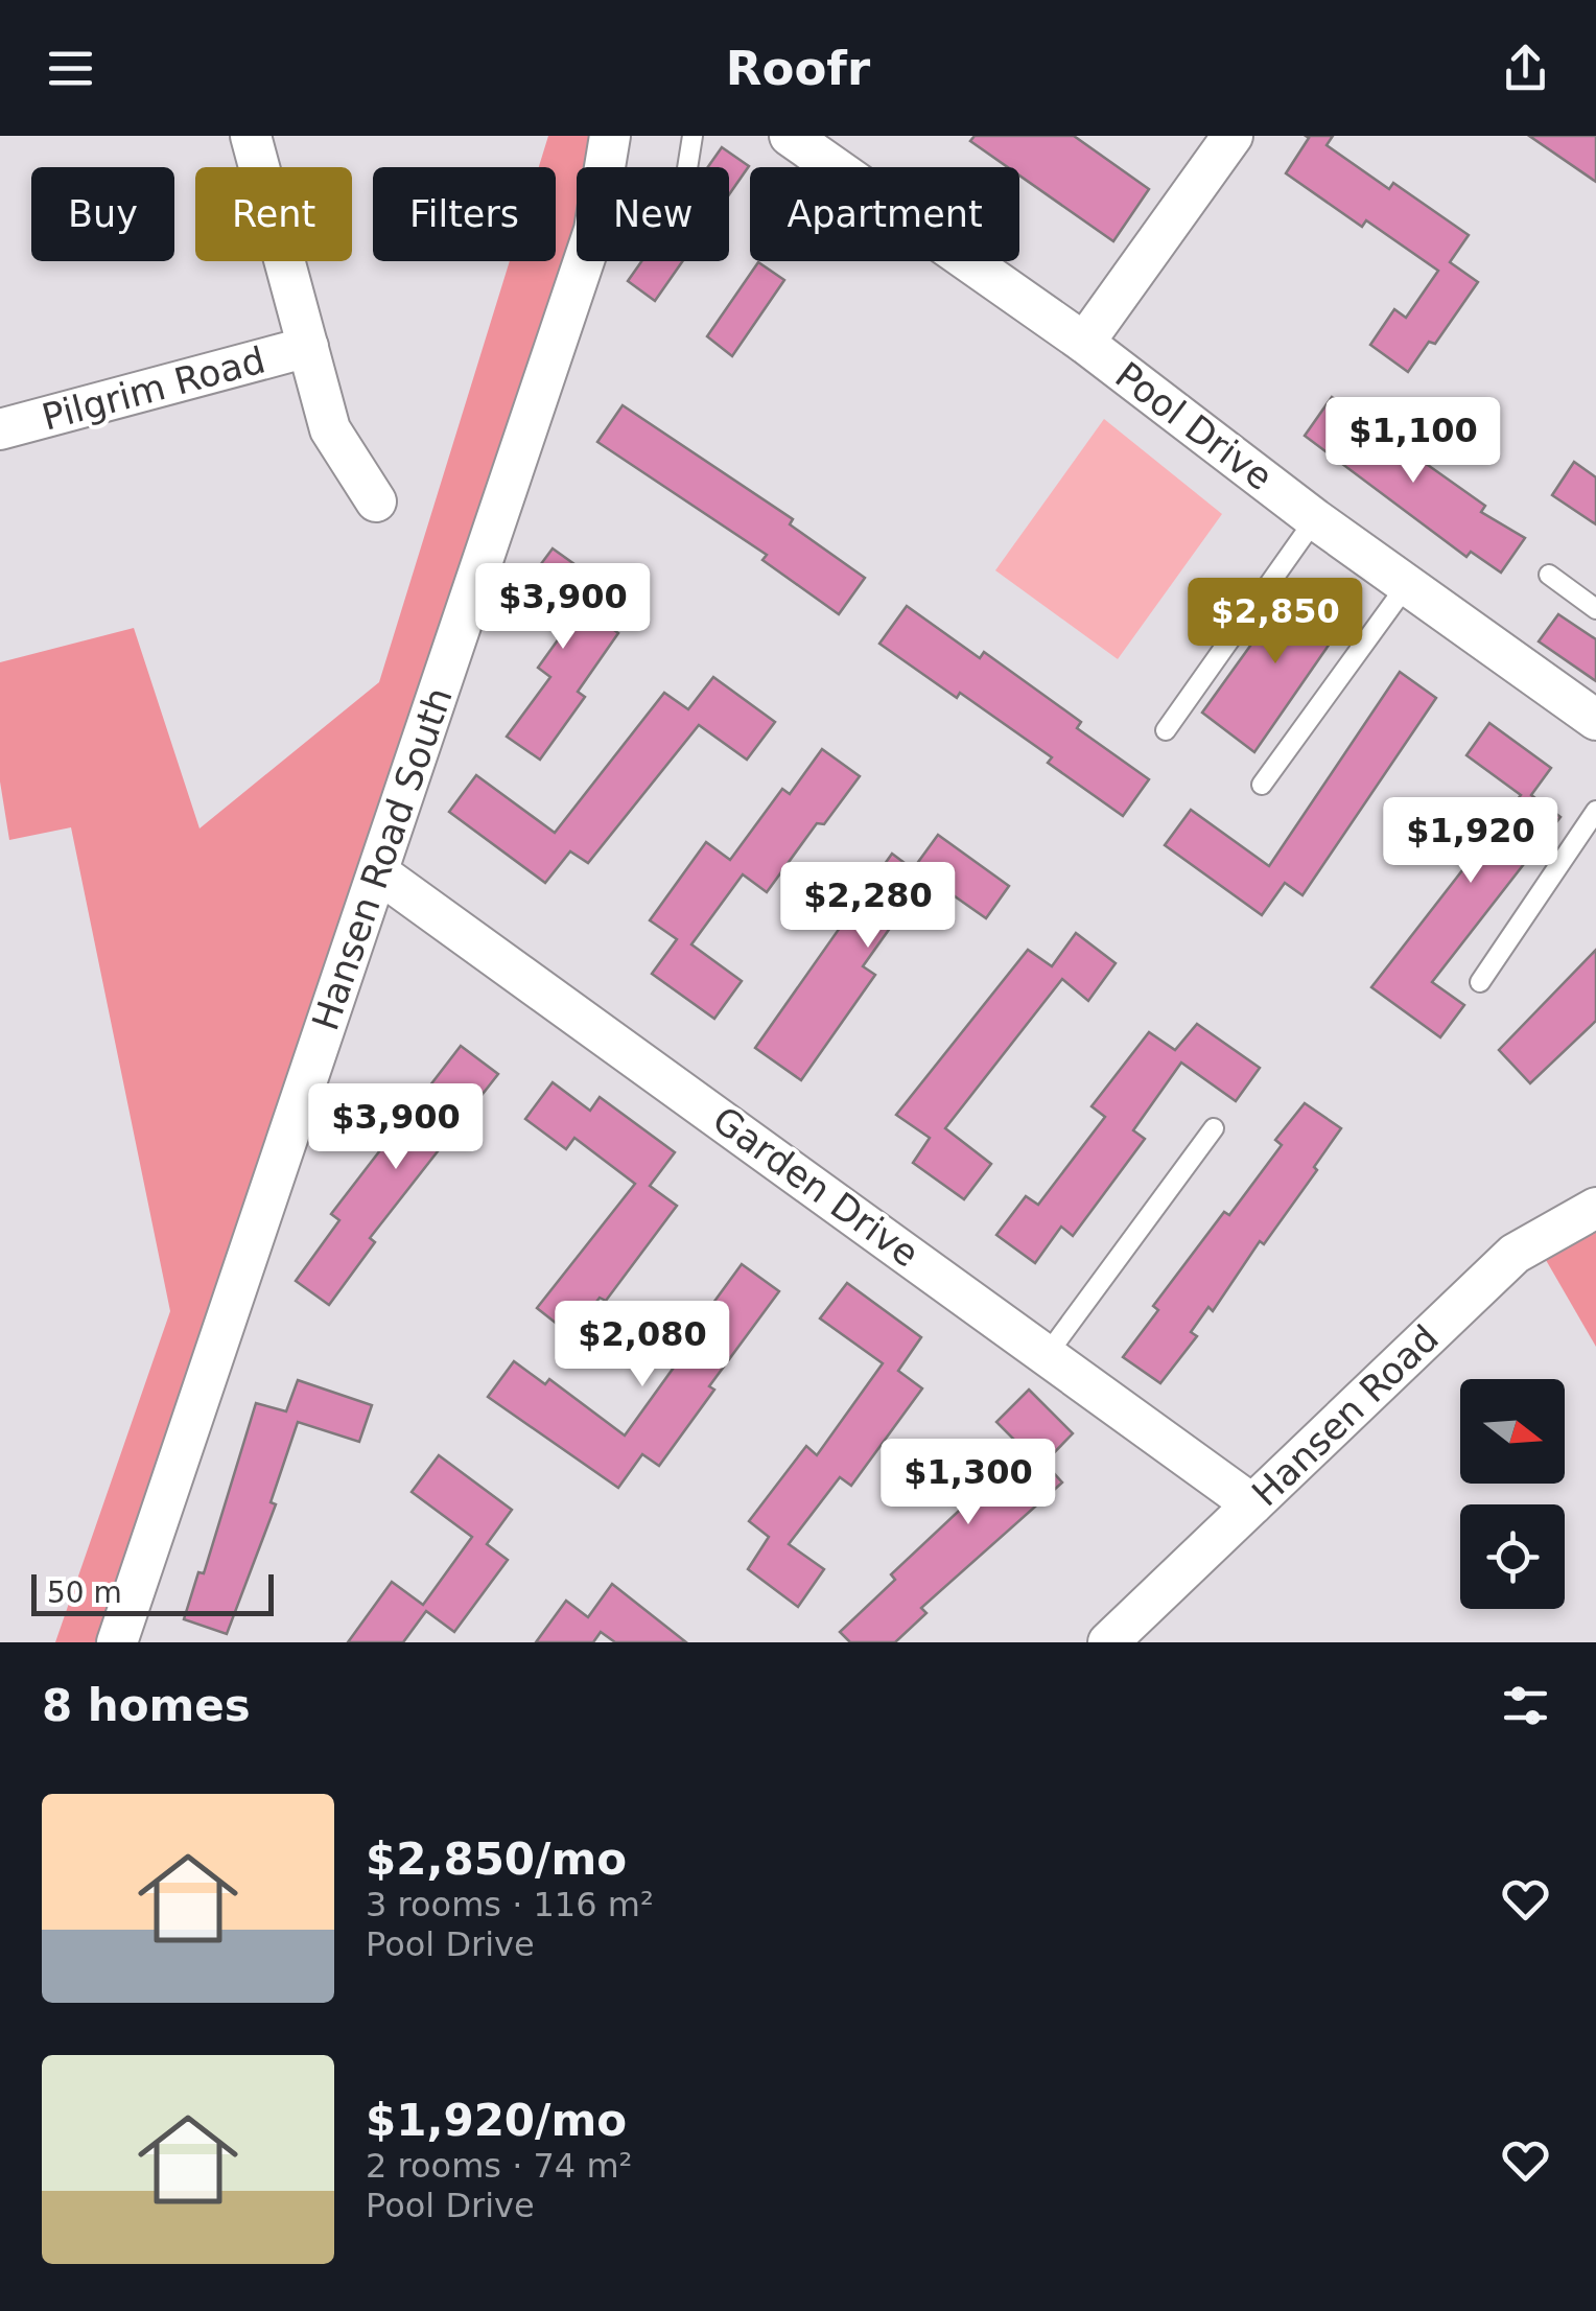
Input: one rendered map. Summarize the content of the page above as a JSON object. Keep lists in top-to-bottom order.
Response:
{
  "streets": {
    "street": [
      "Pilgrim Road",
      "Pool Drive",
      "Hansen Road South",
      "Garden Drive",
      "Hansen Road"
    ]
  },
  "crossings": [
    ["Hansen Road South", "Garden Drive"],
    ["Garden Drive", "Hansen Road"]
  ],
  "scale_bar": "50 m",
  "north": "right",
  "page": {
    "header": "Roofr",
    "chip": [
      "Buy",
      "Rent",
      "Filters",
      "New",
      "Apartment"
    ],
    "price": [
      "$1,100",
      "$3,900",
      "$2,850",
      "$1,920",
      "$2,280",
      "$3,900",
      "$2,080",
      "$1,300"
    ],
    "scale": "50 m",
    "heading": "8 homes",
    "list": [
      {
        "name": "$2,850/mo",
        "note": "3 rooms · 116 m² · Pool Drive"
      },
      {
        "name": "$1,920/mo",
        "note": "2 rooms · 74 m² · Pool Drive"
      }
    ]
  }
}
